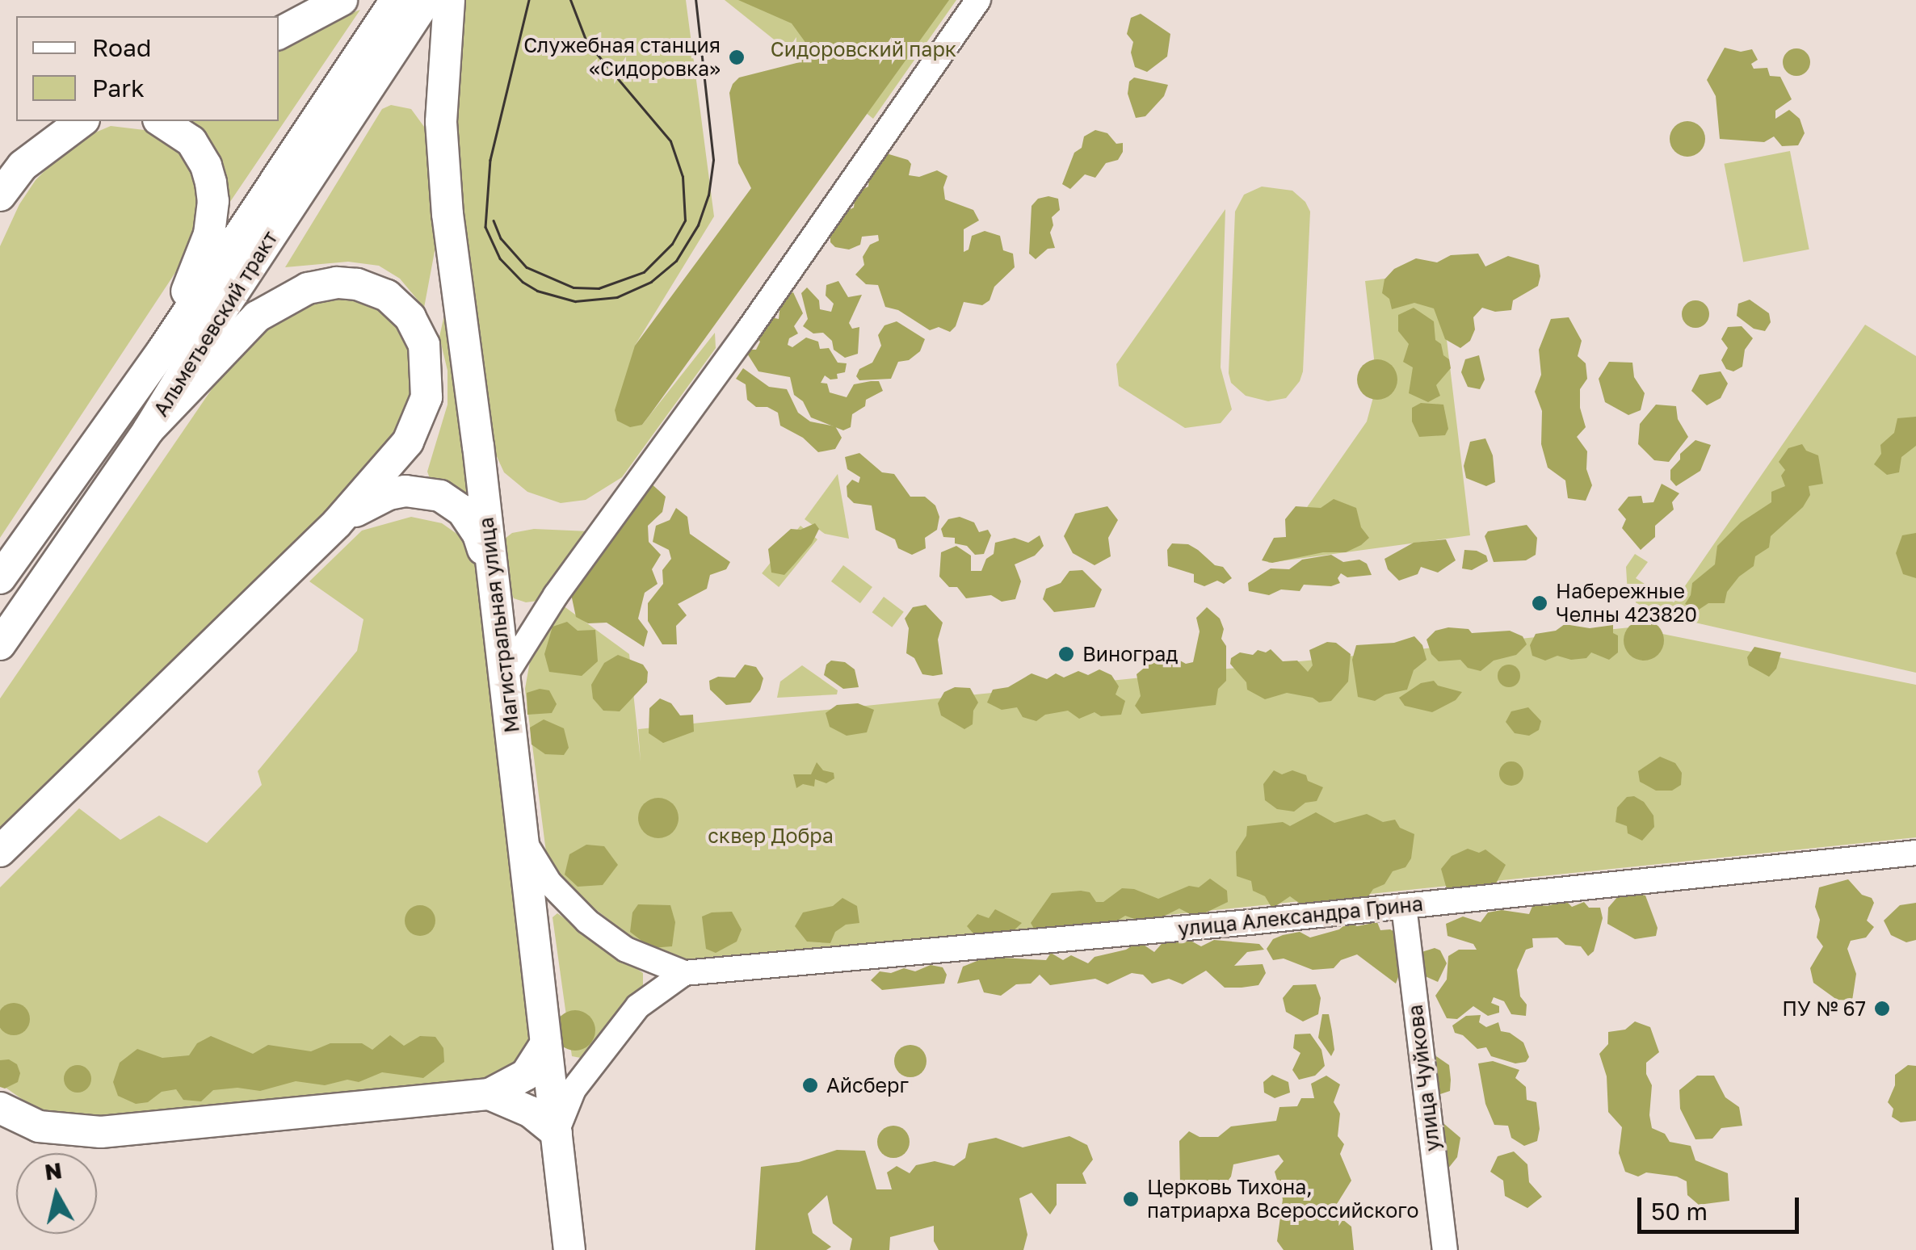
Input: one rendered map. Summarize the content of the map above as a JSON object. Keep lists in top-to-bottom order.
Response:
{
  "streets": {
    "main road": ["Альметьевский тракт", "Магистральная улица"],
    "street": ["улица Александра Грина", "улица Чуйкова"]
  },
  "crossings": [
    ["улица Александра Грина", "улица Чуйкова"]
  ],
  "parks": ["Сидоровский парк", "сквер Добра"],
  "places": [
    "Служебная станция «Сидоровка»",
    "Набережные Челны 423820",
    "Виноград",
    "ПУ № 67",
    "Айсберг",
    "Церковь Тихона, патриарха Всероссийского"
  ],
  "legend": ["Road", "Park"],
  "scale_bar": "50 m",
  "north": "top"
}
